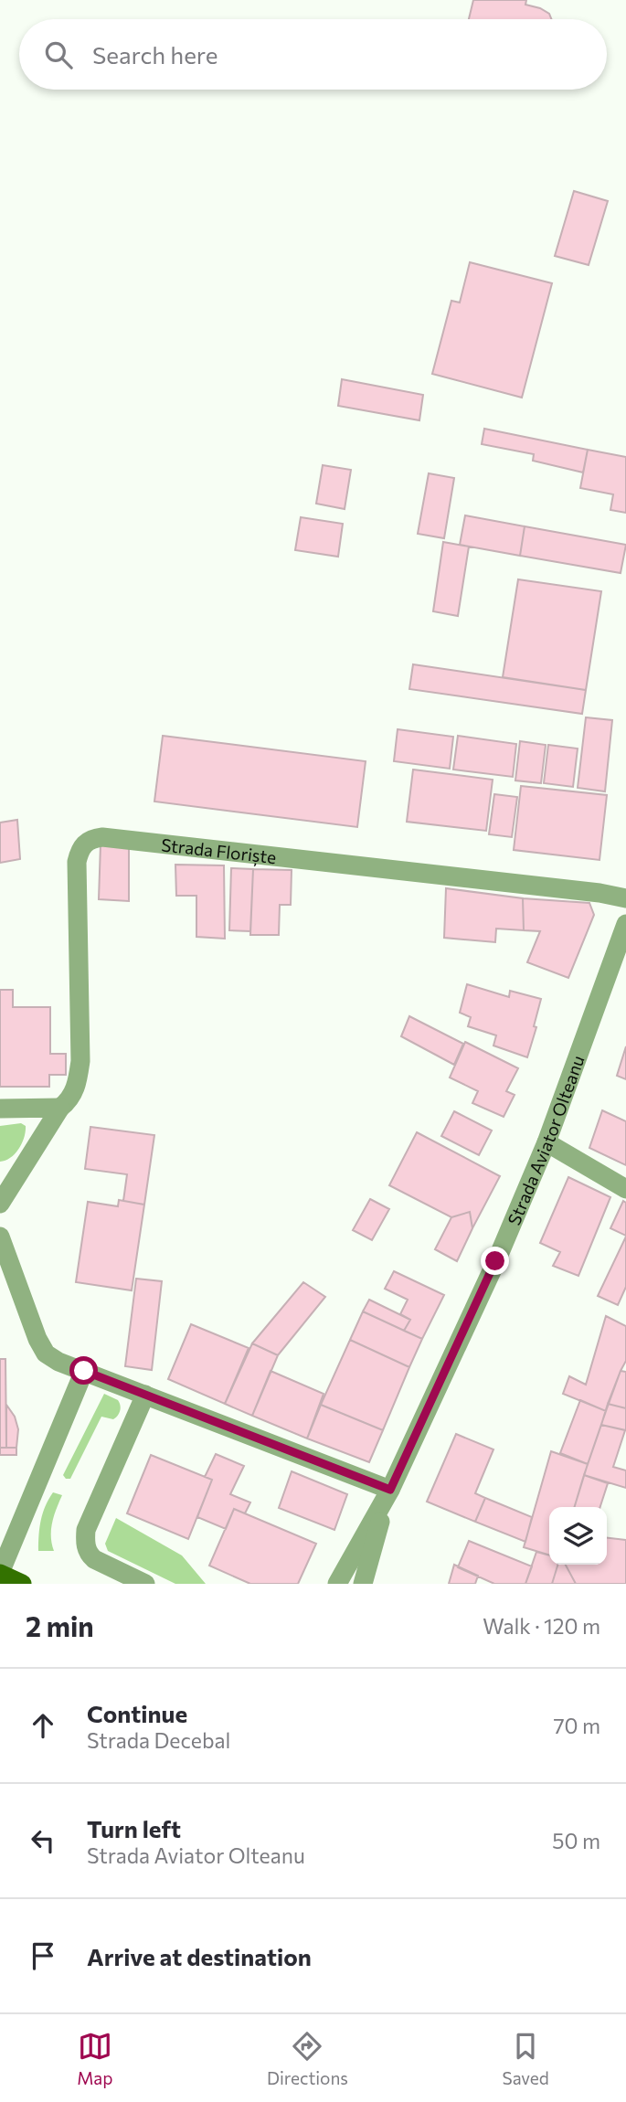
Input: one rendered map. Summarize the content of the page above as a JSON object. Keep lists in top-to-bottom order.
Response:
{
  "streets": {
    "street": ["Strada Floriște", "Strada Aviator Olteanu"]
  },
  "page": {
    "search": "Search here",
    "heading": ["2 min", "Walk · 120 m"],
    "list": [
      ["Continue", "Strada Decebal", "70 m"],
      ["Turn left", "Strada Aviator Olteanu", "50 m"],
      "Arrive at destination"
    ],
    "nav": ["Map", "Directions", "Saved"]
  }
}
